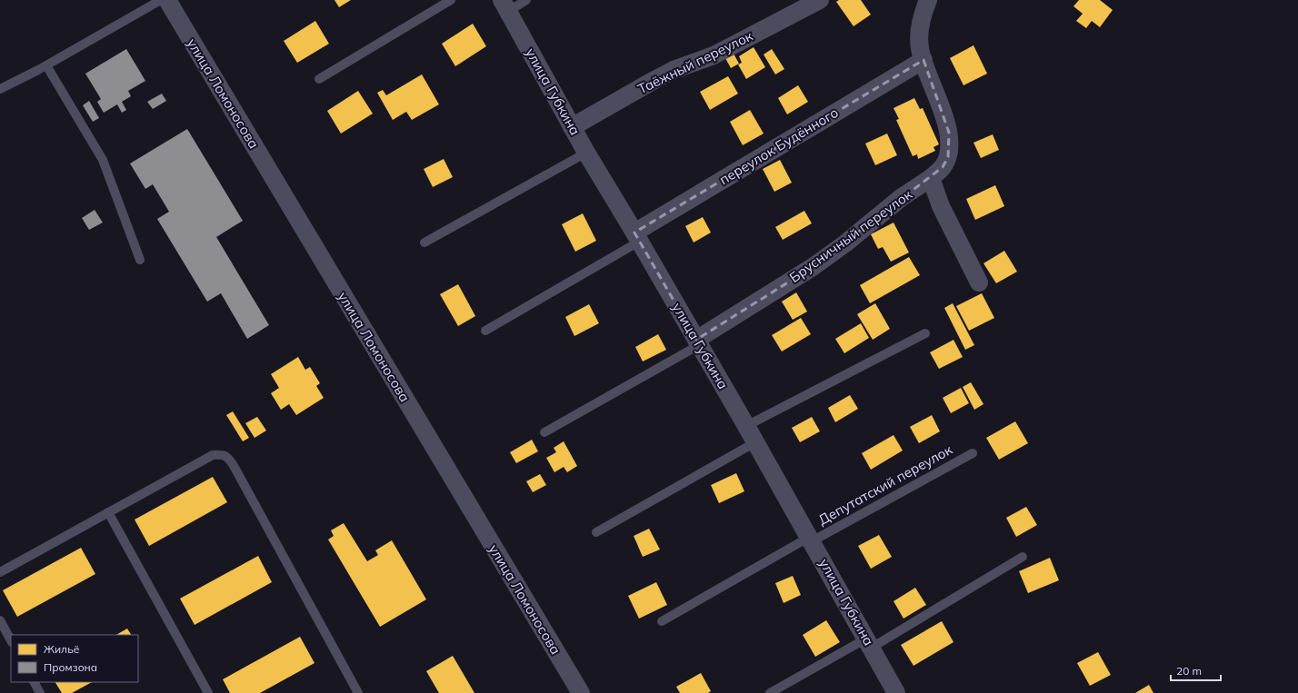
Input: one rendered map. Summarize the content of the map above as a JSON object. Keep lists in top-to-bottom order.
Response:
{
  "streets": {
    "street": [
      "Таёжный переулок",
      "улица Губкина",
      "улица Ломоносова",
      "переулок Будённого",
      "Брусничный переулок"
    ],
    "lane": ["Депутатский переулок"]
  },
  "crossings": [
    ["Таёжный переулок", "улица Губкина"],
    ["улица Губкина", "переулок Будённого"],
    ["улица Губкина", "Брусничный переулок"],
    ["улица Губкина", "Депутатский переулок"],
    ["переулок Будённого", "Брусничный переулок"]
  ],
  "legend": ["Жильё", "Промзона"],
  "scale_bar": "20 m"
}
